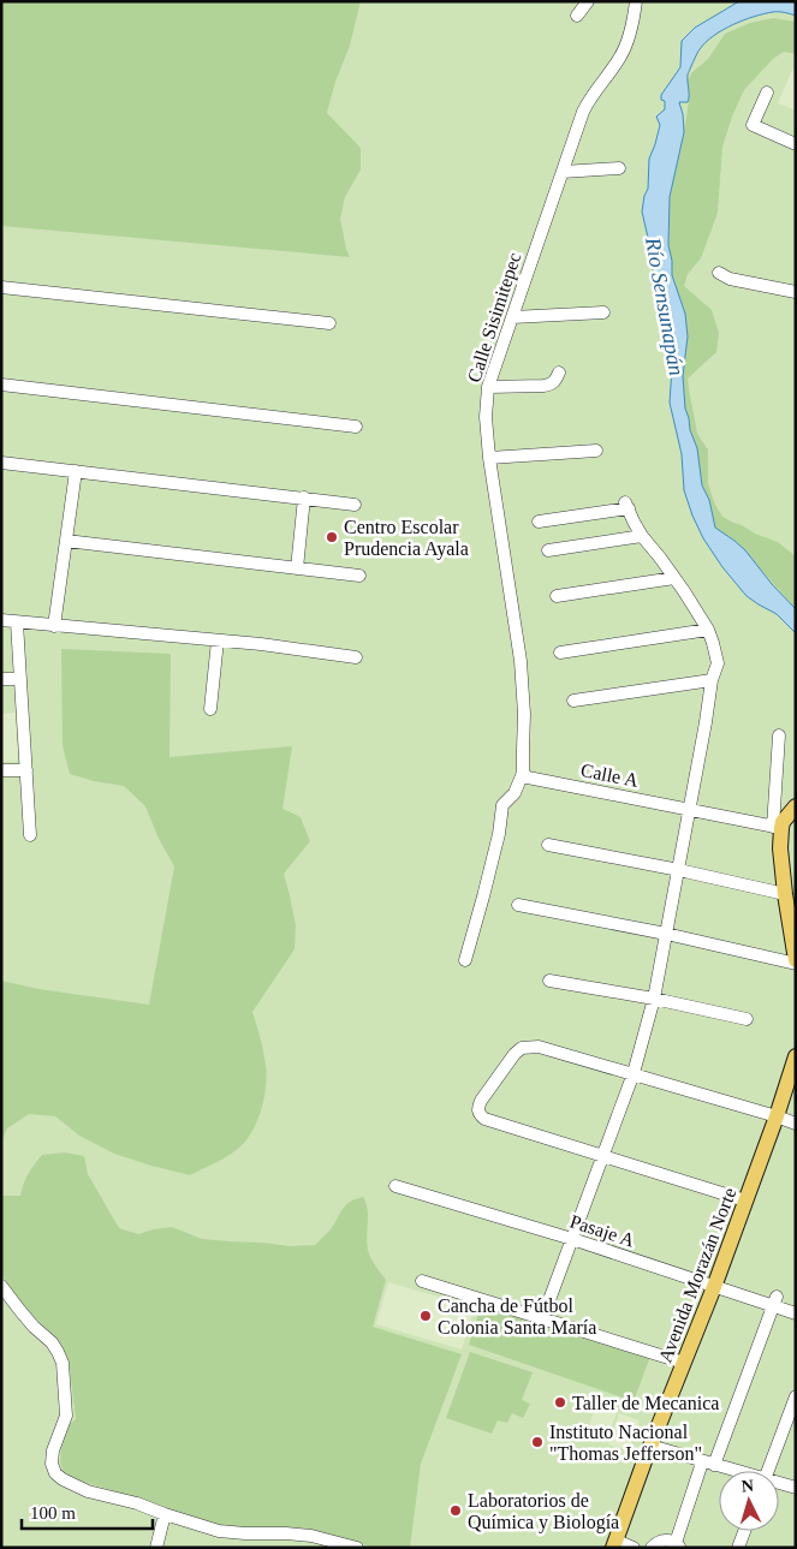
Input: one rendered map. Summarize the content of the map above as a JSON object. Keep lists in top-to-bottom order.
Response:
{
  "streets": {
    "main road": ["Avenida Morazán Norte"],
    "street": ["Calle Sisimitepec", "Calle A", "Pasaje A"]
  },
  "crossings": [
    ["Calle Sisimitepec", "Calle A"],
    ["Pasaje A", "Avenida Morazán Norte"]
  ],
  "water": ["Río Sensunapán"],
  "places": [
    "Centro Escolar Prudencia Ayala",
    "Cancha de Fútbol Colonia Santa María",
    "Taller de Mecanica",
    "Instituto Nacional \"Thomas Jefferson\"",
    "Laboratorios de Química y Biología"
  ],
  "scale_bar": "100 m",
  "north": "top"
}
